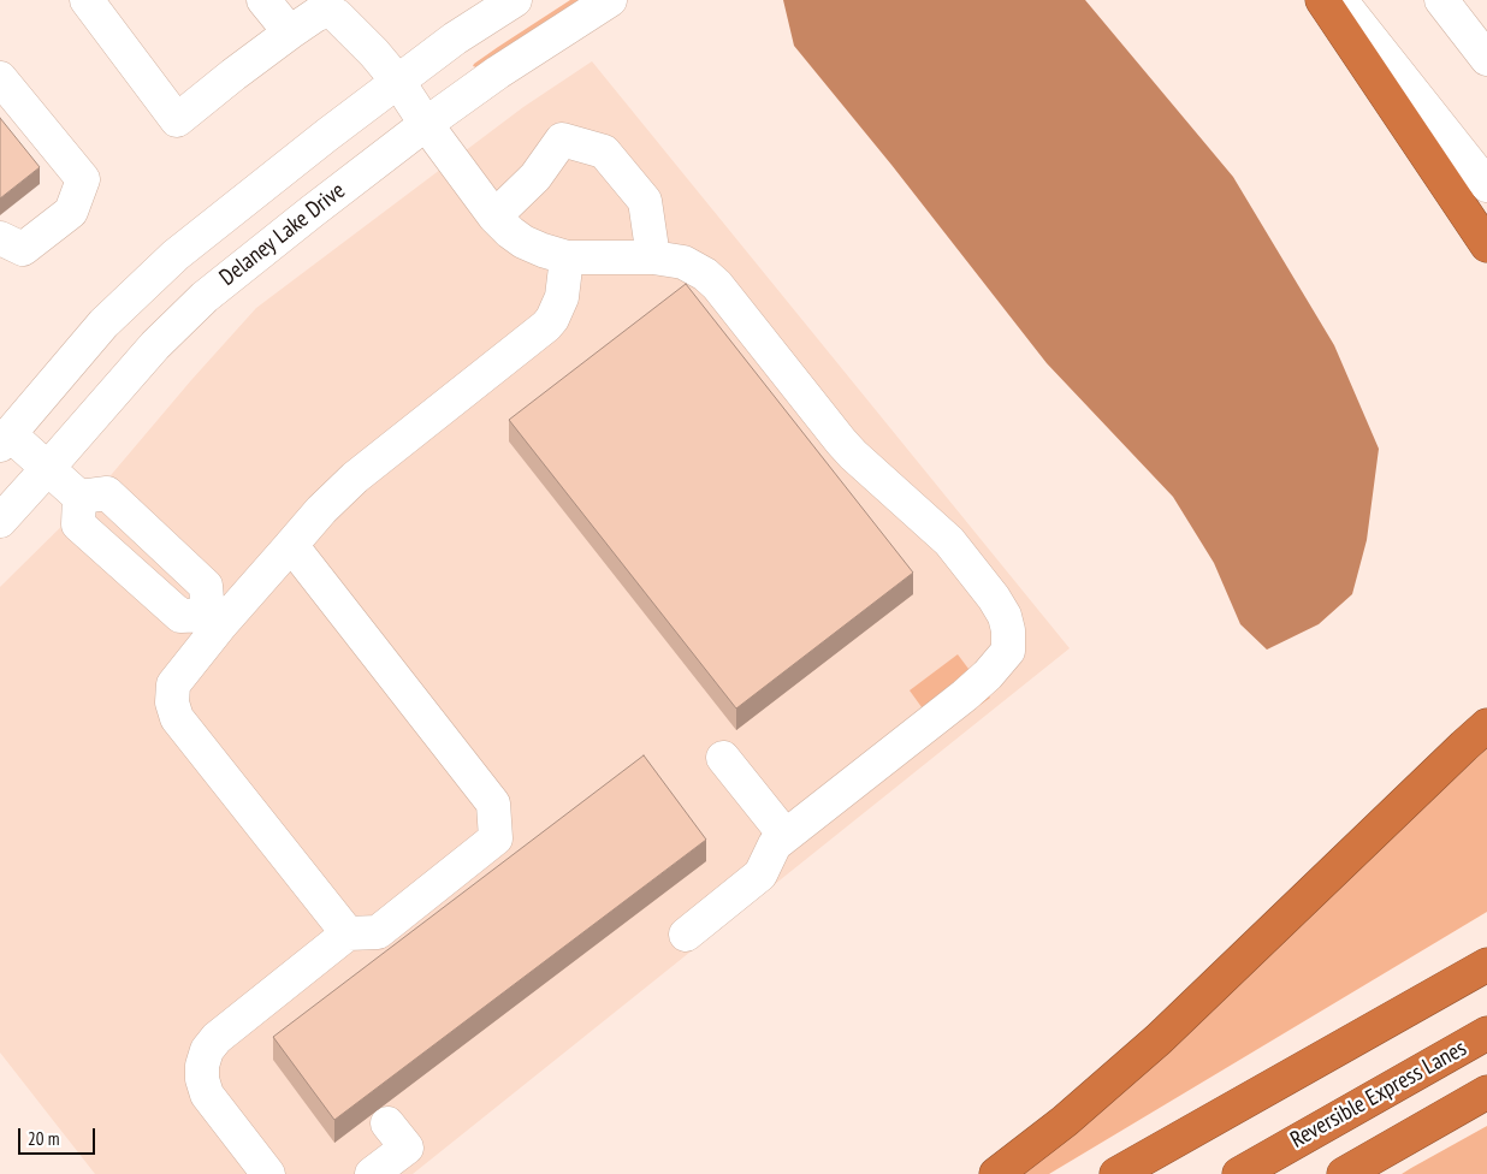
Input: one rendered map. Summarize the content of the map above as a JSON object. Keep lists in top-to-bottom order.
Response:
{
  "streets": {
    "highway": ["Reversible Express Lanes"],
    "street": ["Delaney Lake Drive"]
  },
  "scale_bar": "20 m"
}
